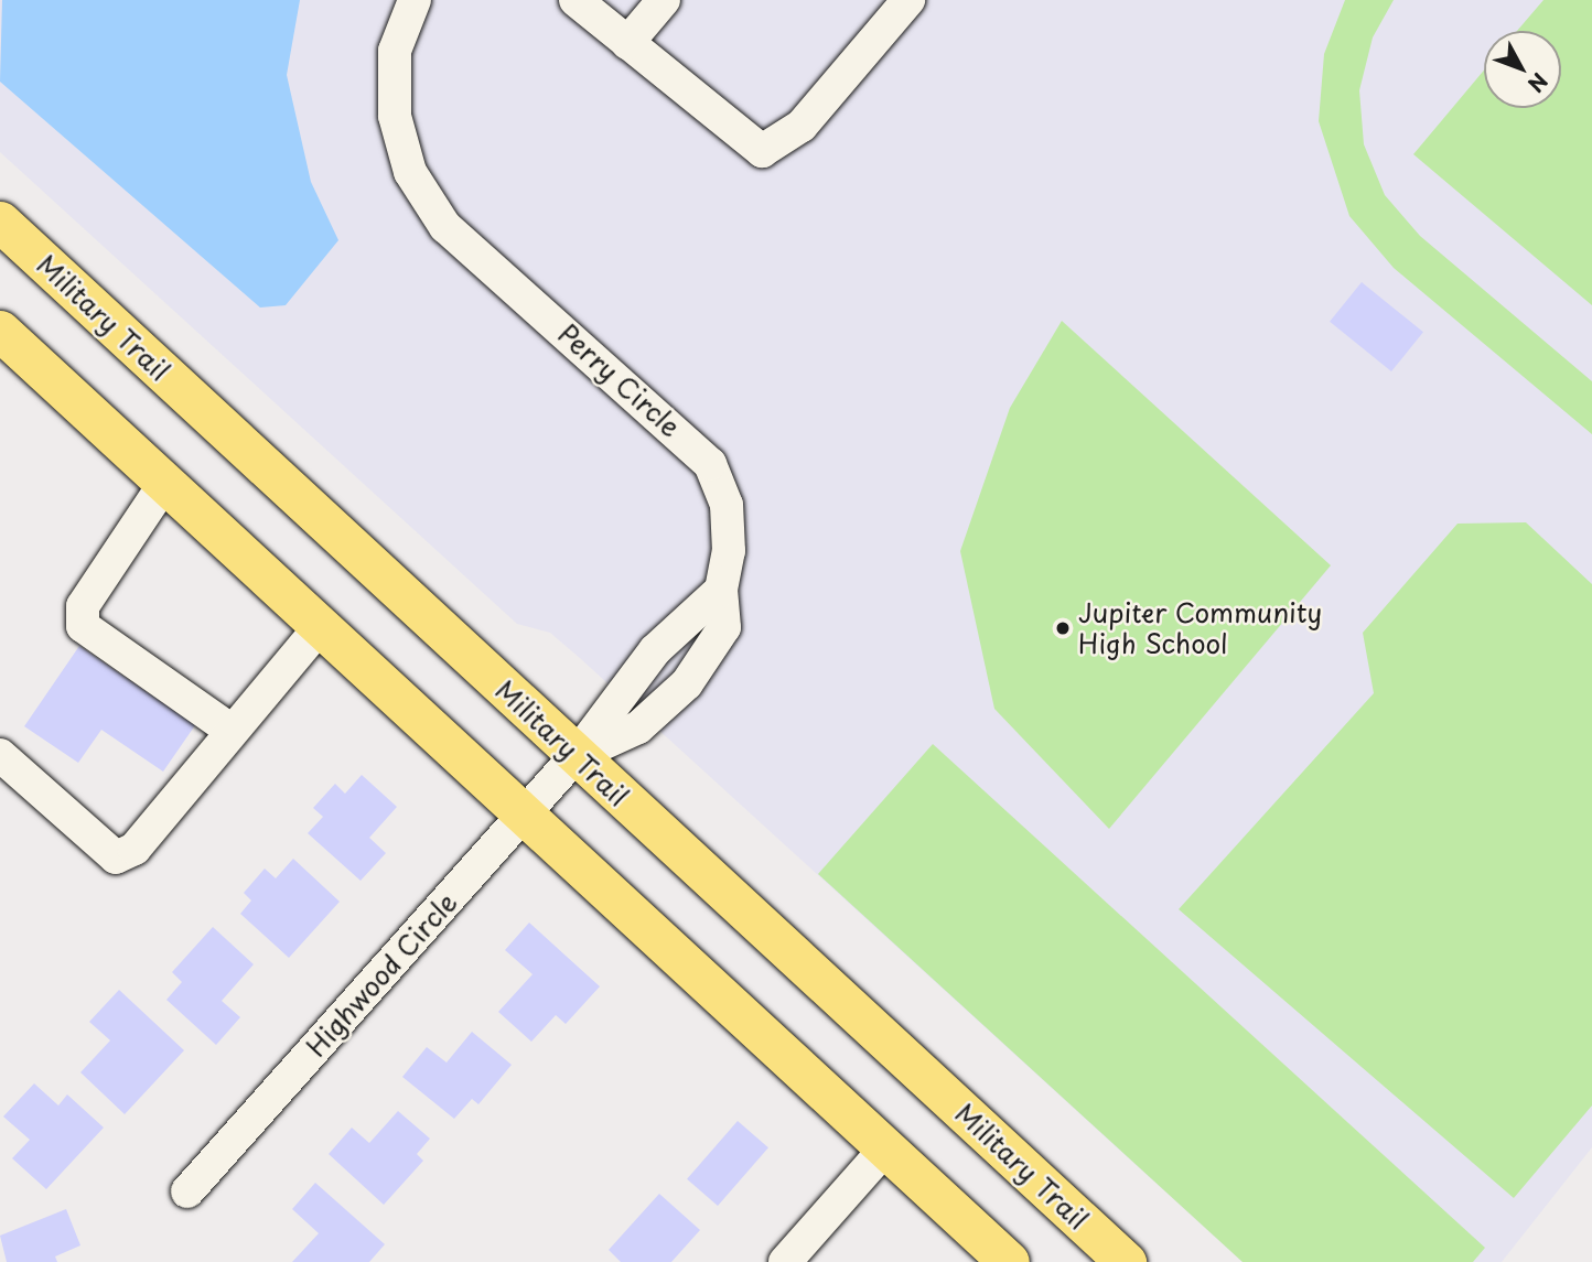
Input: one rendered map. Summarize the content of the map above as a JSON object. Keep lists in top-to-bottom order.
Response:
{
  "streets": {
    "main road": ["Military Trail"],
    "street": ["Perry Circle", "Highwood Circle"]
  },
  "crossings": [
    ["Military Trail", "Perry Circle"],
    ["Military Trail", "Highwood Circle"],
    ["Perry Circle", "Highwood Circle"]
  ],
  "places": ["Jupiter Community High School"],
  "north": "bottom right"
}
